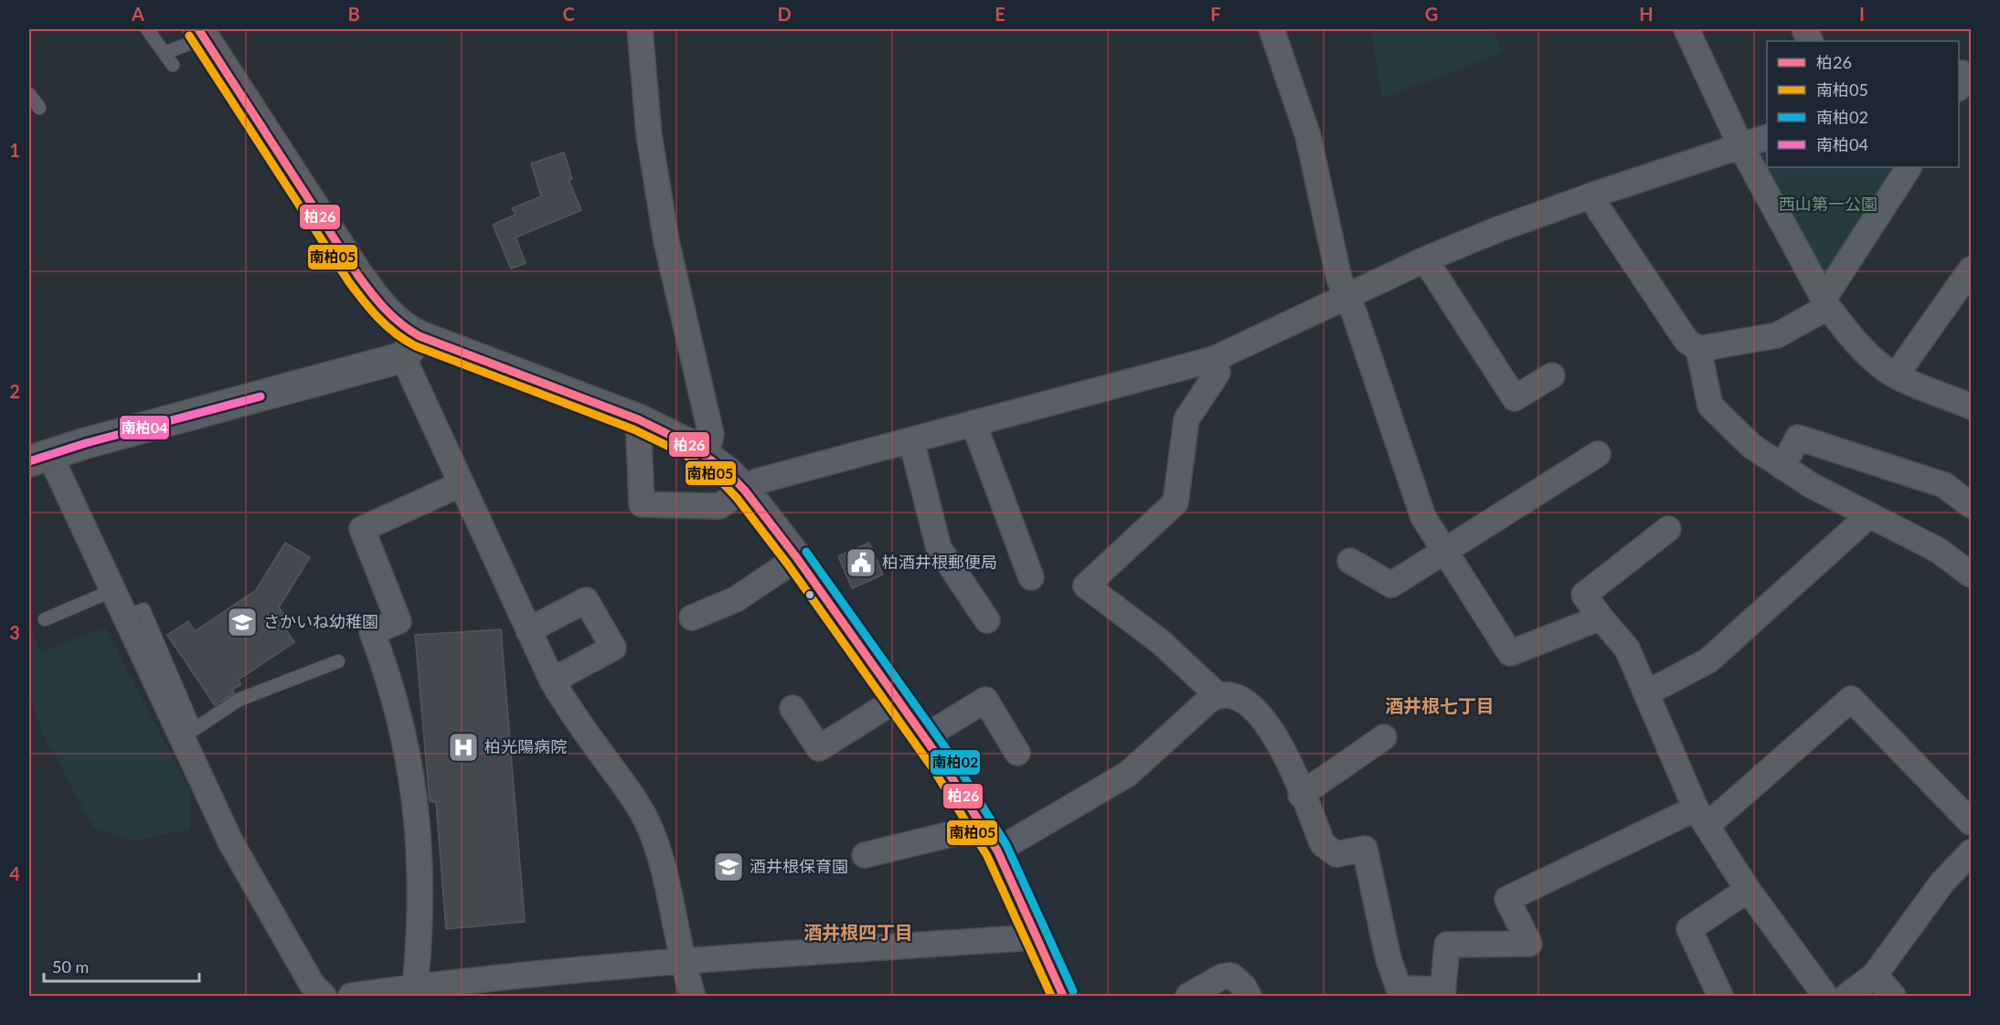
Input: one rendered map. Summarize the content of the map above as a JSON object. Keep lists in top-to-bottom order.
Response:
{
  "districts": ["酒井根七丁目", "酒井根四丁目"],
  "parks": ["西山第一公園"],
  "places": {
    "public building": ["柏酒井根郵便局"],
    "school or university": ["さかいね幼稚園", "酒井根保育園"],
    "hospital": ["柏光陽病院"]
  },
  "lines": [
    "transit line 柏26",
    "transit line 南柏05",
    "transit line 南柏04",
    "transit line 南柏02"
  ],
  "legend": [
    "柏26",
    "南柏05",
    "南柏02",
    "南柏04"
  ],
  "scale_bar": "50 m",
  "grid": {
    "columns": [
      "A",
      "B",
      "C",
      "D",
      "E",
      "F",
      "G",
      "H",
      "I"
    ],
    "rows": [
      "1",
      "2",
      "3",
      "4"
    ]
  }
}
